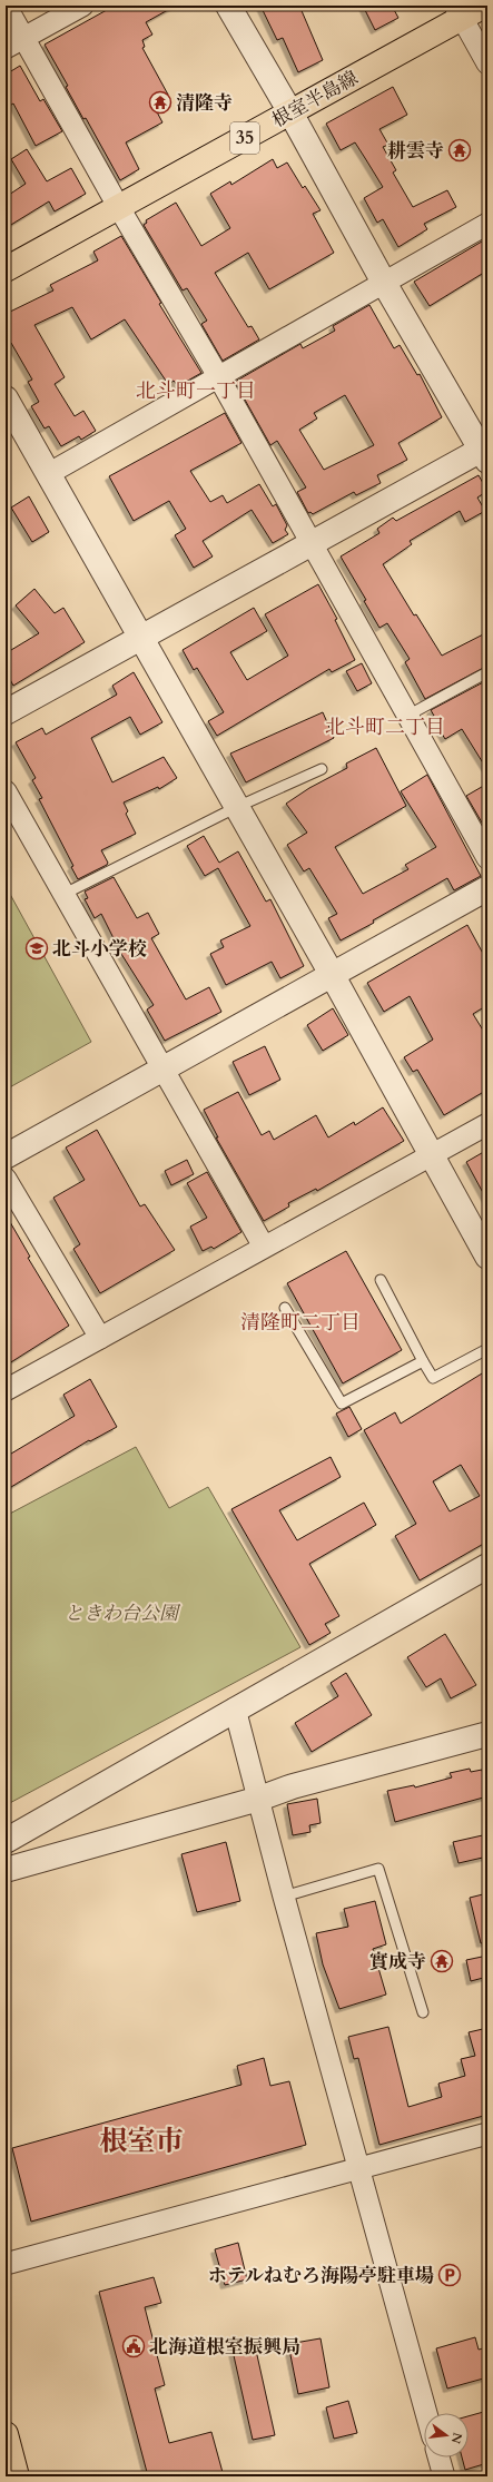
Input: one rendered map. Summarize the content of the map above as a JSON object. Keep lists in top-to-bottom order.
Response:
{
  "streets": {
    "main road": ["根室半島線", "35"]
  },
  "districts": [
    "北斗町一丁目",
    "北斗町二丁目",
    "清隆町二丁目",
    "根室市"
  ],
  "parks": ["ときわ台公園"],
  "places": {
    "temple": ["清隆寺", "耕雲寺", "實成寺"],
    "school or university": ["北斗小学校"],
    "parking": ["ホテルねむろ海陽亭駐車場"],
    "public building": ["北海道根室振興局"]
  },
  "north": "right"
}
